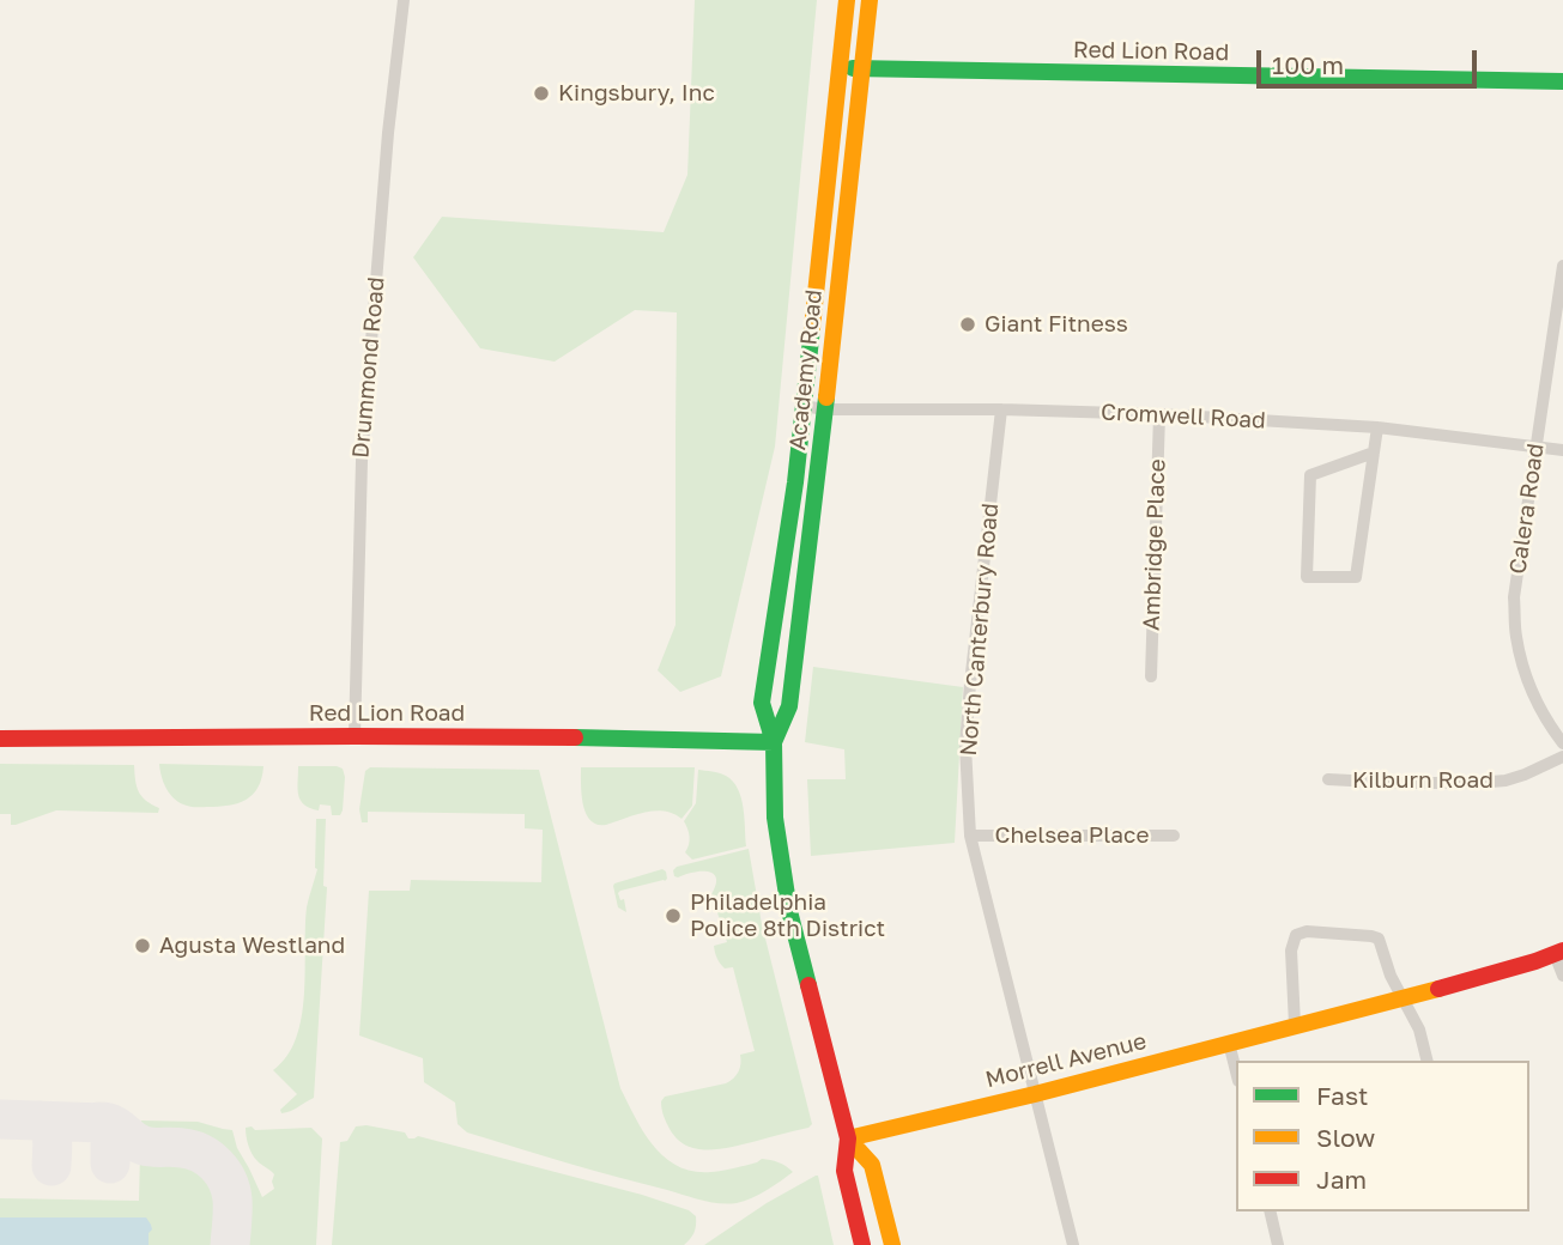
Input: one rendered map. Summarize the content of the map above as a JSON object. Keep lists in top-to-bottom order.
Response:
{
  "streets": {
    "street": [
      "Red Lion Road",
      "Drummond Road",
      "Academy Road",
      "Cromwell Road",
      "Calera Road",
      "Ambridge Place",
      "North Canterbury Road",
      "Kilburn Road",
      "Chelsea Place",
      "Morrell Avenue"
    ]
  },
  "crossings": [
    ["Red Lion Road", "Drummond Road"],
    ["Red Lion Road", "Academy Road"],
    ["Academy Road", "Cromwell Road"],
    ["Academy Road", "Morrell Avenue"],
    ["Cromwell Road", "Calera Road"],
    ["Cromwell Road", "Ambridge Place"],
    ["Cromwell Road", "North Canterbury Road"],
    ["North Canterbury Road", "Chelsea Place"],
    ["North Canterbury Road", "Morrell Avenue"]
  ],
  "places": [
    "Kingsbury, Inc",
    "Giant Fitness",
    "Philadelphia Police 8th District",
    "Agusta Westland"
  ],
  "legend": ["Fast", "Slow", "Jam"],
  "scale_bar": "100 m"
}
